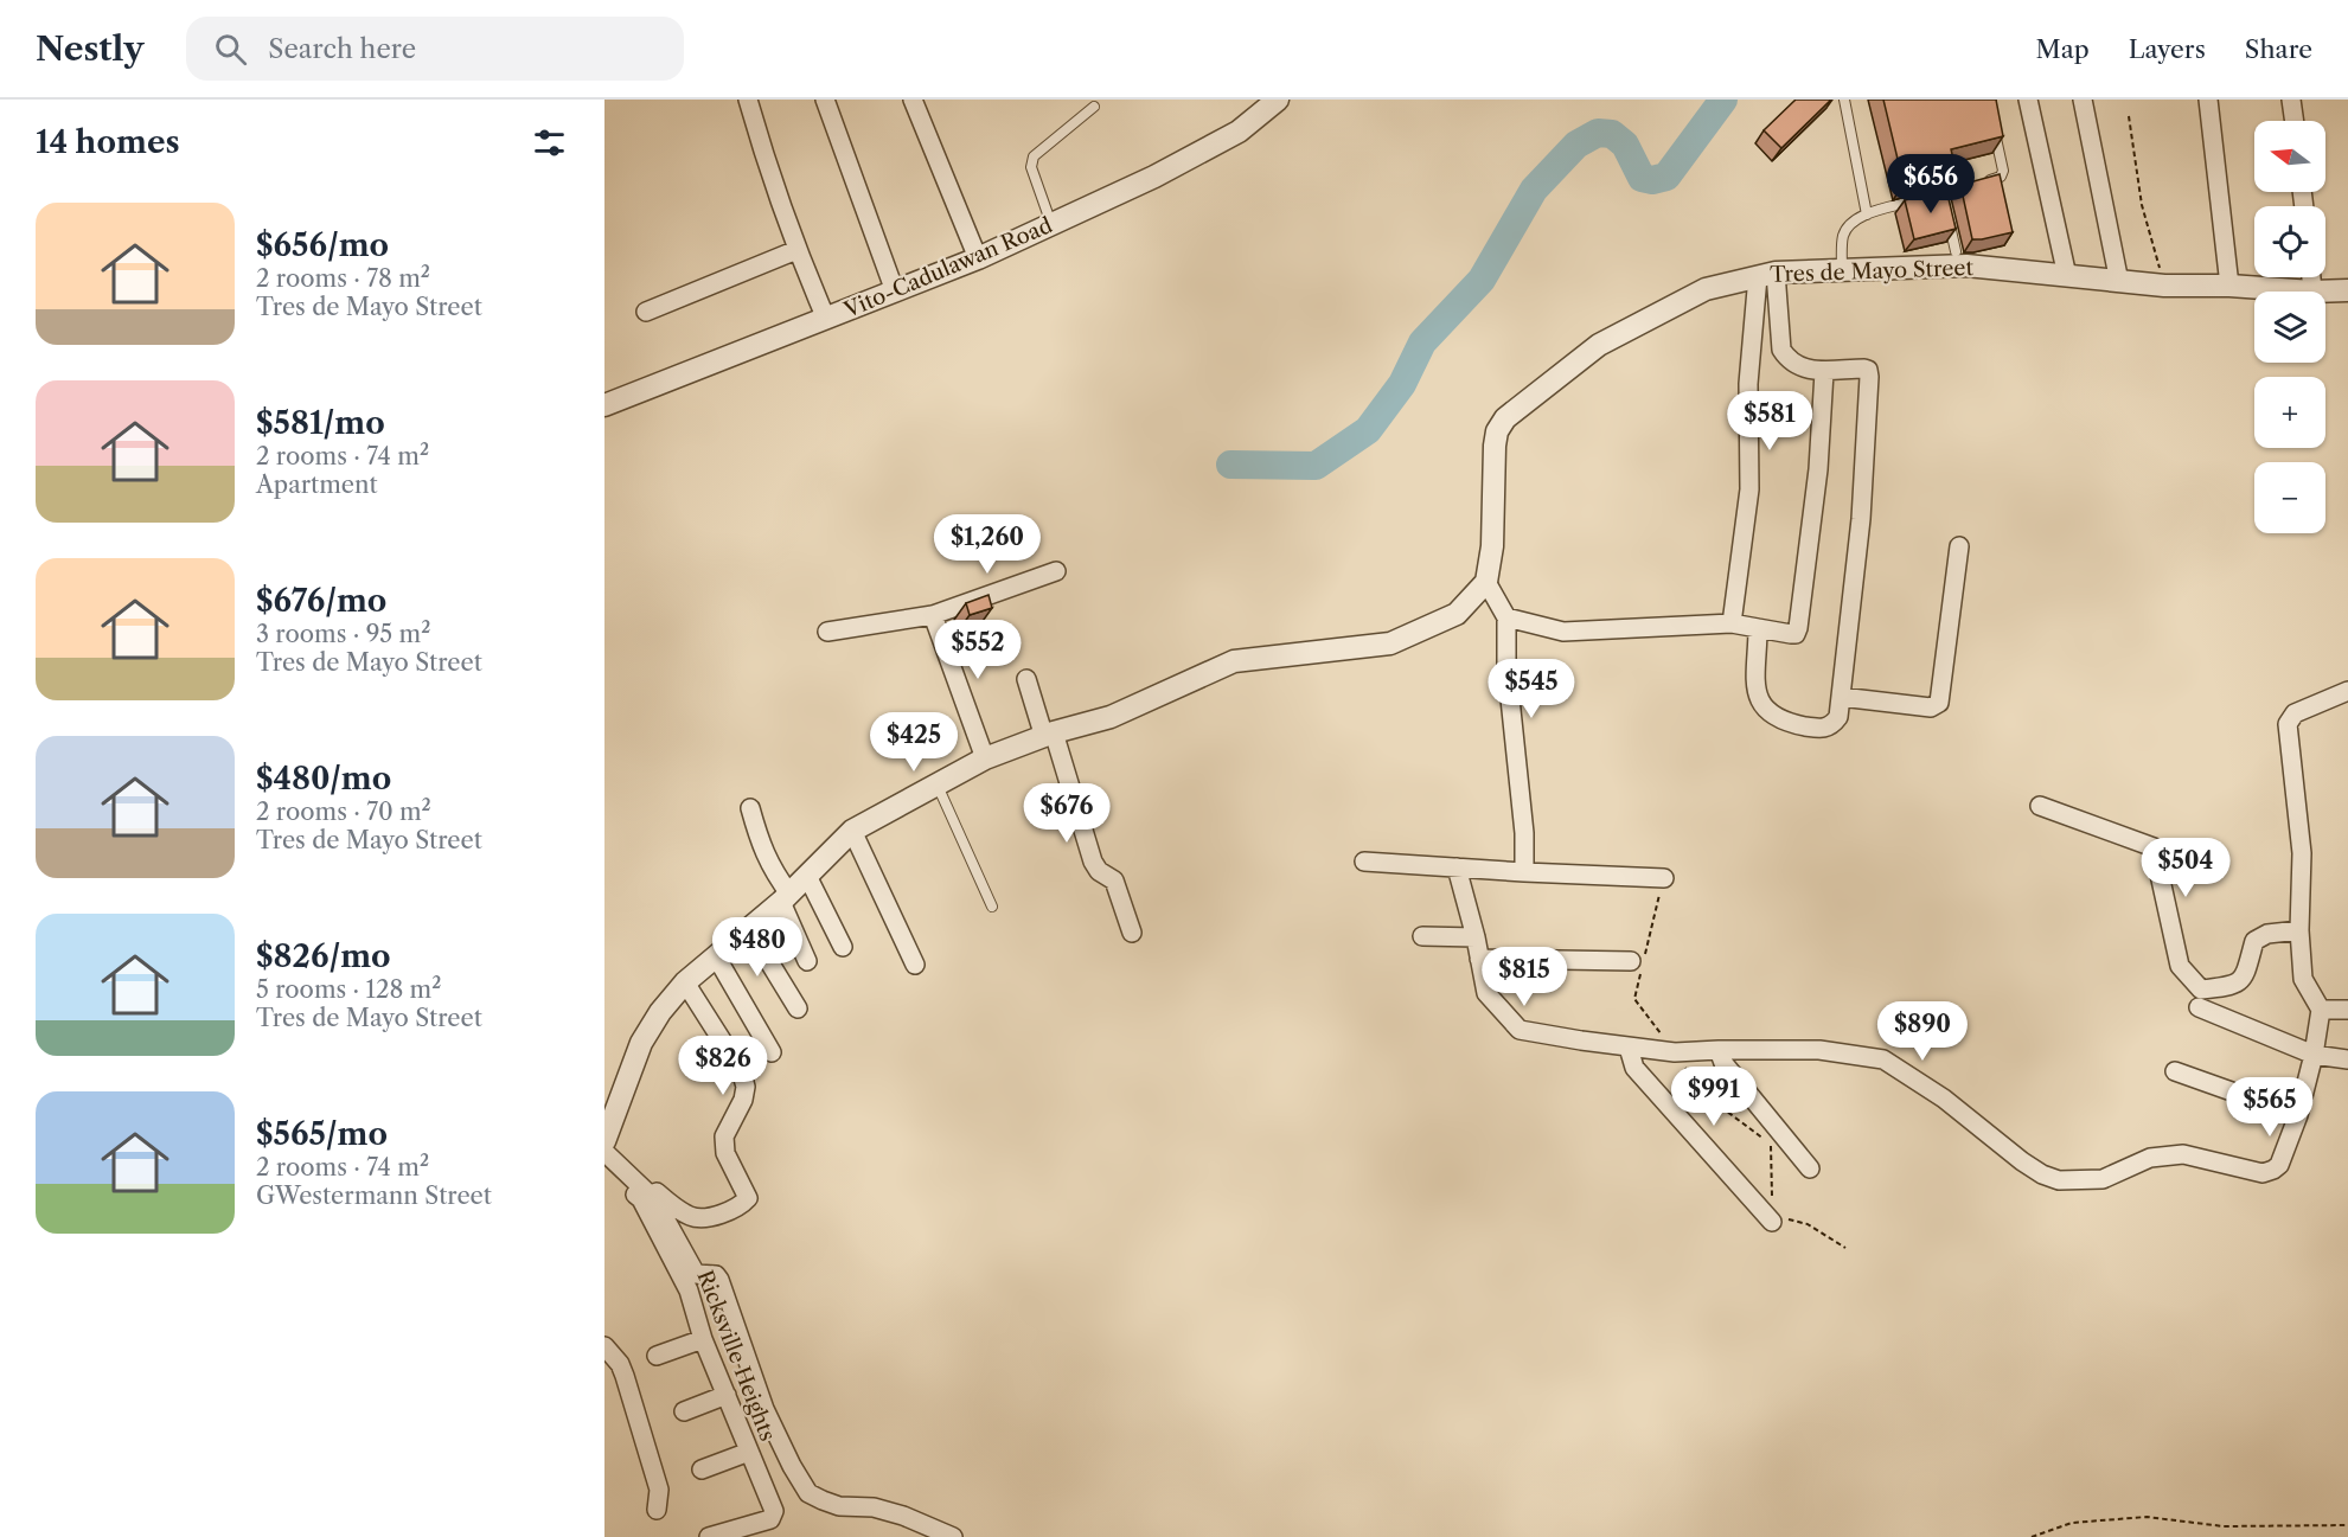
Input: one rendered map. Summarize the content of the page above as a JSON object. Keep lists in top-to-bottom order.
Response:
{
  "streets": {
    "street": ["Vito-Cadulawan Road", "Tres de Mayo Street", "Ricksville Heights"]
  },
  "north": "left",
  "page": {
    "header": "Nestly",
    "search": "Search here",
    "nav": ["Map", "Layers", "Share"],
    "heading": "14 homes",
    "map_buttons": ["+", "−"],
    "price": [
      "$656",
      "$581",
      "$1,260",
      "$552",
      "$545",
      "$425",
      "$676",
      "$504",
      "$480",
      "$815",
      "$890",
      "$826",
      "$991",
      "$565"
    ],
    "list": [
      {
        "name": "$656/mo",
        "note": "2 rooms · 78 m² · Tres de Mayo Street"
      },
      {
        "name": "$581/mo",
        "note": "2 rooms · 74 m² · Apartment"
      },
      {
        "name": "$676/mo",
        "note": "3 rooms · 95 m² · Tres de Mayo Street"
      },
      {
        "name": "$480/mo",
        "note": "2 rooms · 70 m² · Tres de Mayo Street"
      },
      {
        "name": "$826/mo",
        "note": "5 rooms · 128 m² · Tres de Mayo Street"
      },
      {
        "name": "$565/mo",
        "note": "2 rooms · 74 m² · GWestermann Street"
      }
    ]
  }
}
